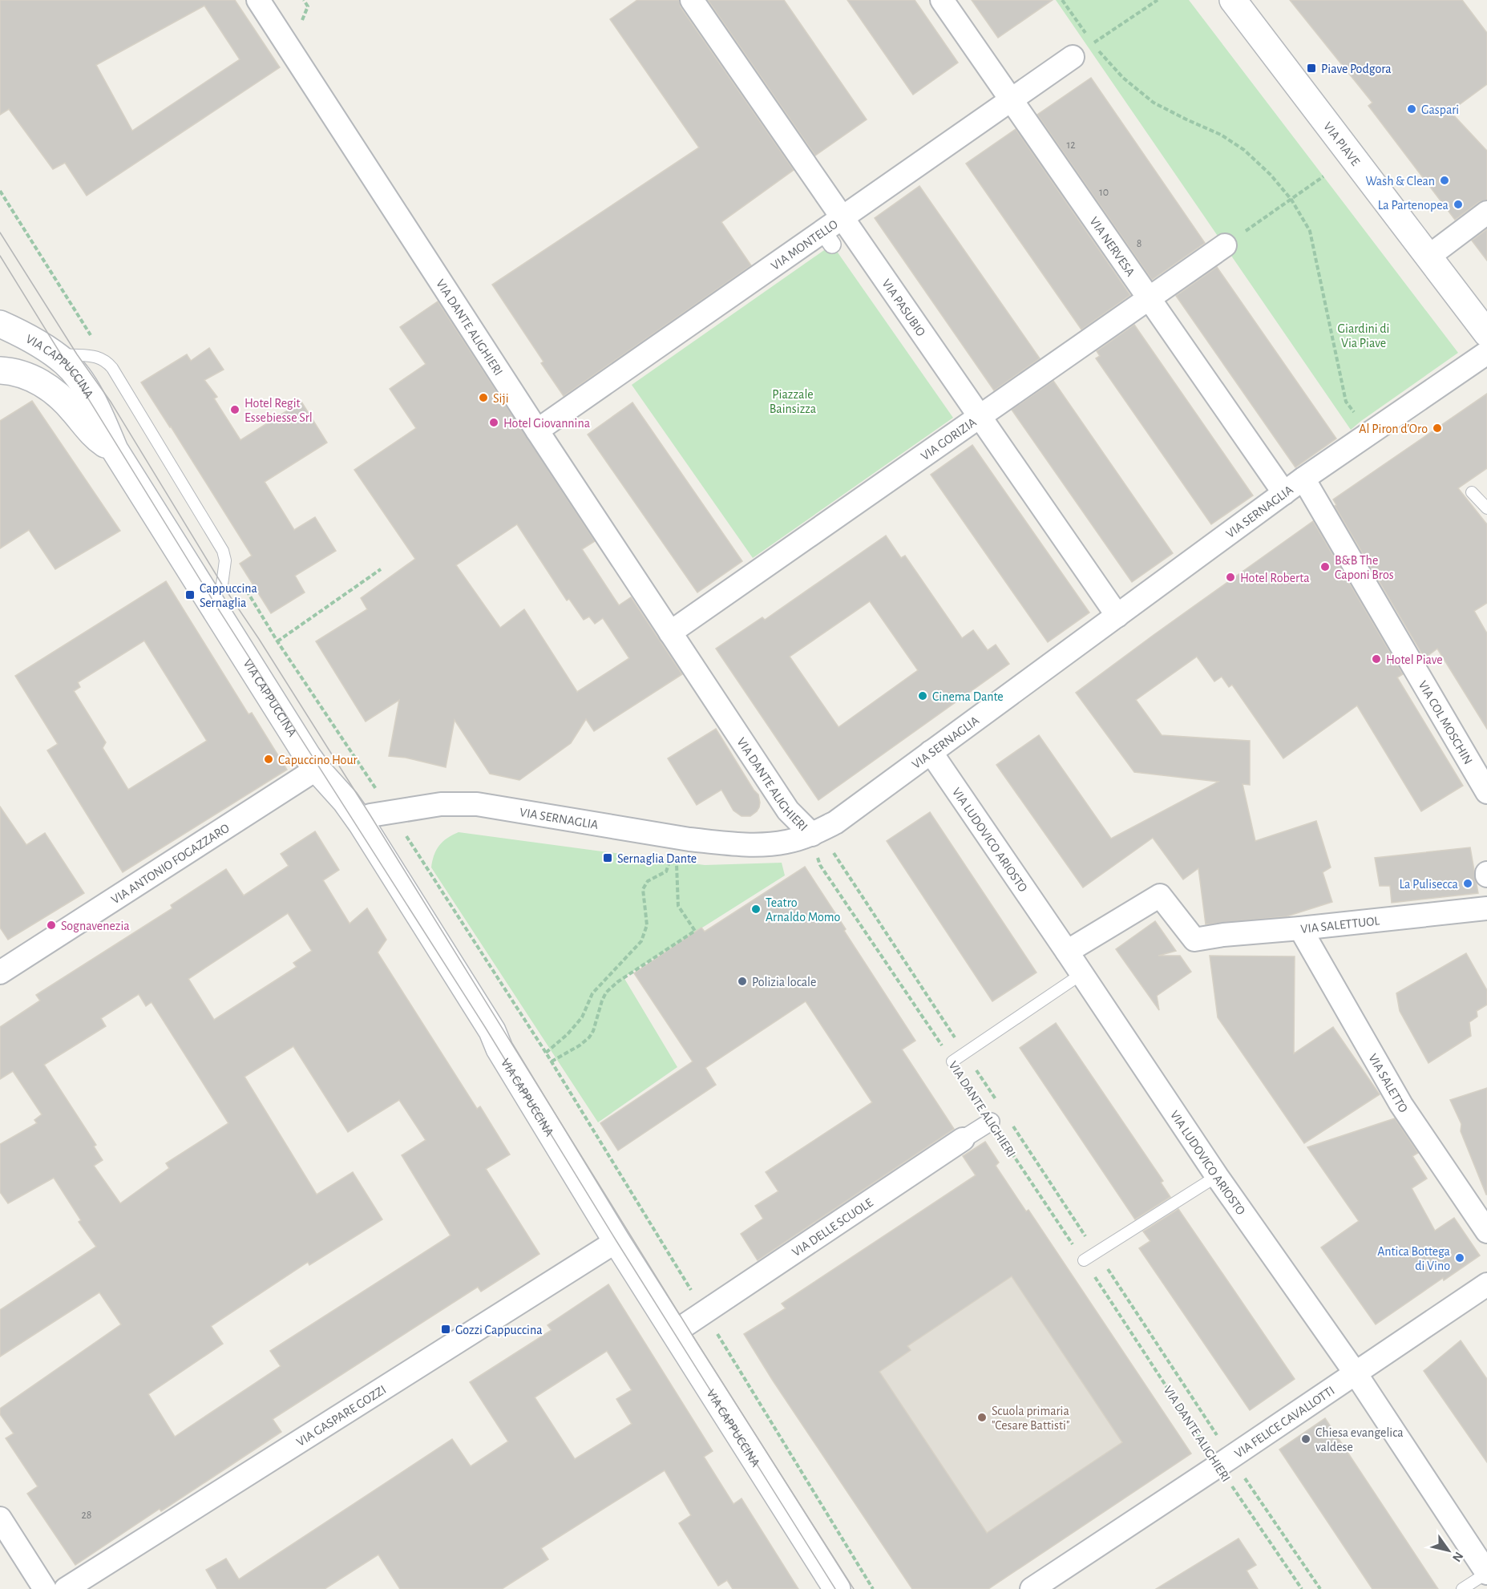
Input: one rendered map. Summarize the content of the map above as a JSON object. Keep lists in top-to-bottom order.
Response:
{
  "streets": {
    "street": [
      "VIA PIAVE",
      "VIA MONTELLO",
      "VIA NERVESA",
      "VIA PASUBIO",
      "VIA DANTE ALIGHIERI",
      "VIA CAPPUCCINA",
      "VIA GORIZIA",
      "VIA SERNAGLIA",
      "VIA COL MOSCHIN",
      "VIA LUDOVICO ARIOSTO",
      "VIA ANTONIO FOGAZZARO",
      "VIA SALETTUOL",
      "VIA SALETTO",
      "VIA DELLE SCUOLE",
      "VIA GASPARE GOZZI",
      "VIA FELICE CAVALLOTTI"
    ]
  },
  "crossings": [
    ["VIA MONTELLO", "VIA NERVESA"],
    ["VIA MONTELLO", "VIA PASUBIO"],
    ["VIA MONTELLO", "VIA DANTE ALIGHIERI"],
    ["VIA NERVESA", "VIA GORIZIA"],
    ["VIA NERVESA", "VIA SERNAGLIA"],
    ["VIA PASUBIO", "VIA GORIZIA"],
    ["VIA PASUBIO", "VIA SERNAGLIA"],
    ["VIA DANTE ALIGHIERI", "VIA GORIZIA"],
    ["VIA DANTE ALIGHIERI", "VIA SERNAGLIA"],
    ["VIA DANTE ALIGHIERI", "VIA DELLE SCUOLE"],
    ["VIA DANTE ALIGHIERI", "VIA FELICE CAVALLOTTI"],
    ["VIA CAPPUCCINA", "VIA ANTONIO FOGAZZARO"],
    ["VIA CAPPUCCINA", "VIA DELLE SCUOLE"],
    ["VIA CAPPUCCINA", "VIA GASPARE GOZZI"],
    ["VIA SERNAGLIA", "VIA COL MOSCHIN"],
    ["VIA SERNAGLIA", "VIA LUDOVICO ARIOSTO"],
    ["VIA LUDOVICO ARIOSTO", "VIA SALETTUOL"],
    ["VIA LUDOVICO ARIOSTO", "VIA FELICE CAVALLOTTI"],
    ["VIA SALETTUOL", "VIA SALETTO"]
  ],
  "parks": ["Giardini di Via Piave", "Piazzale Bainsizza"],
  "places": {
    "transit": [
      "Piave Podgora",
      "Cappuccina Sernaglia",
      "Sernaglia Dante",
      "Gozzi Cappuccina"
    ],
    "other": [
      "Gaspari",
      "Wash & Clean",
      "La Partenopea",
      "Siji",
      "Hotel Regit Essebiesse Srl",
      "Hotel Giovannina",
      "Al Piron d'Oro",
      "B&B The Caponi Bros",
      "Hotel Roberta",
      "Hotel Piave",
      "Cinema Dante",
      "Capuccino Hour",
      "La Pulisecca",
      "Teatro Arnaldo Momo",
      "Sognavenezia",
      "Polizia locale",
      "Antica Bottega di Vino",
      "Scuola primaria \"Cesare Battisti\"",
      "Chiesa evangelica valdese"
    ]
  },
  "house_numbers": [
    "12",
    "10",
    "8",
    "28"
  ],
  "north": "bottom right"
}
